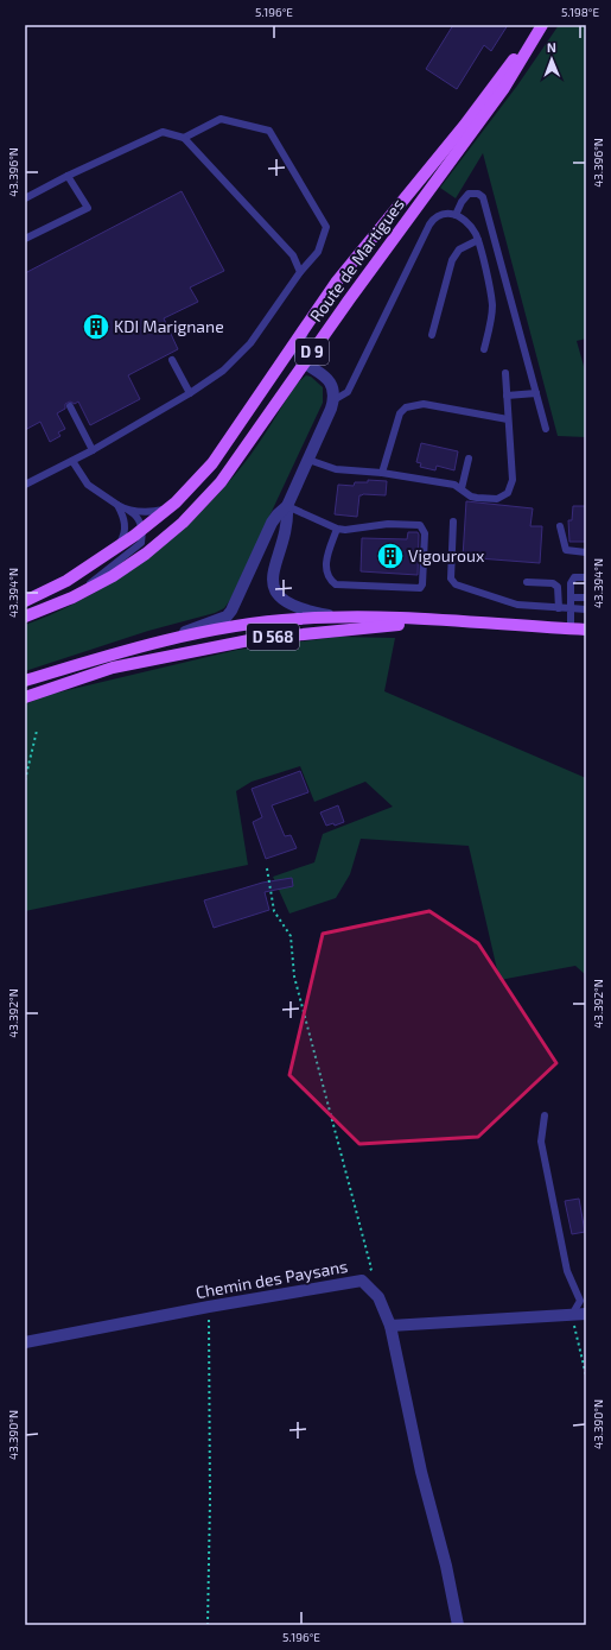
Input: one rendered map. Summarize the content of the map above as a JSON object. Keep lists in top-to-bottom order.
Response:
{
  "streets": {
    "main road": ["Route de Martigues", "D 9", "D 568"],
    "street": ["Chemin des Paysans"]
  },
  "places": {
    "building": ["KDI Marignane", "Vigouroux"]
  },
  "north": "top",
  "coordinates": [
    "5.196°E",
    "5.198°E",
    "43.396°N",
    "43.394°N",
    "43.392°N",
    "43.390°N"
  ]
}
